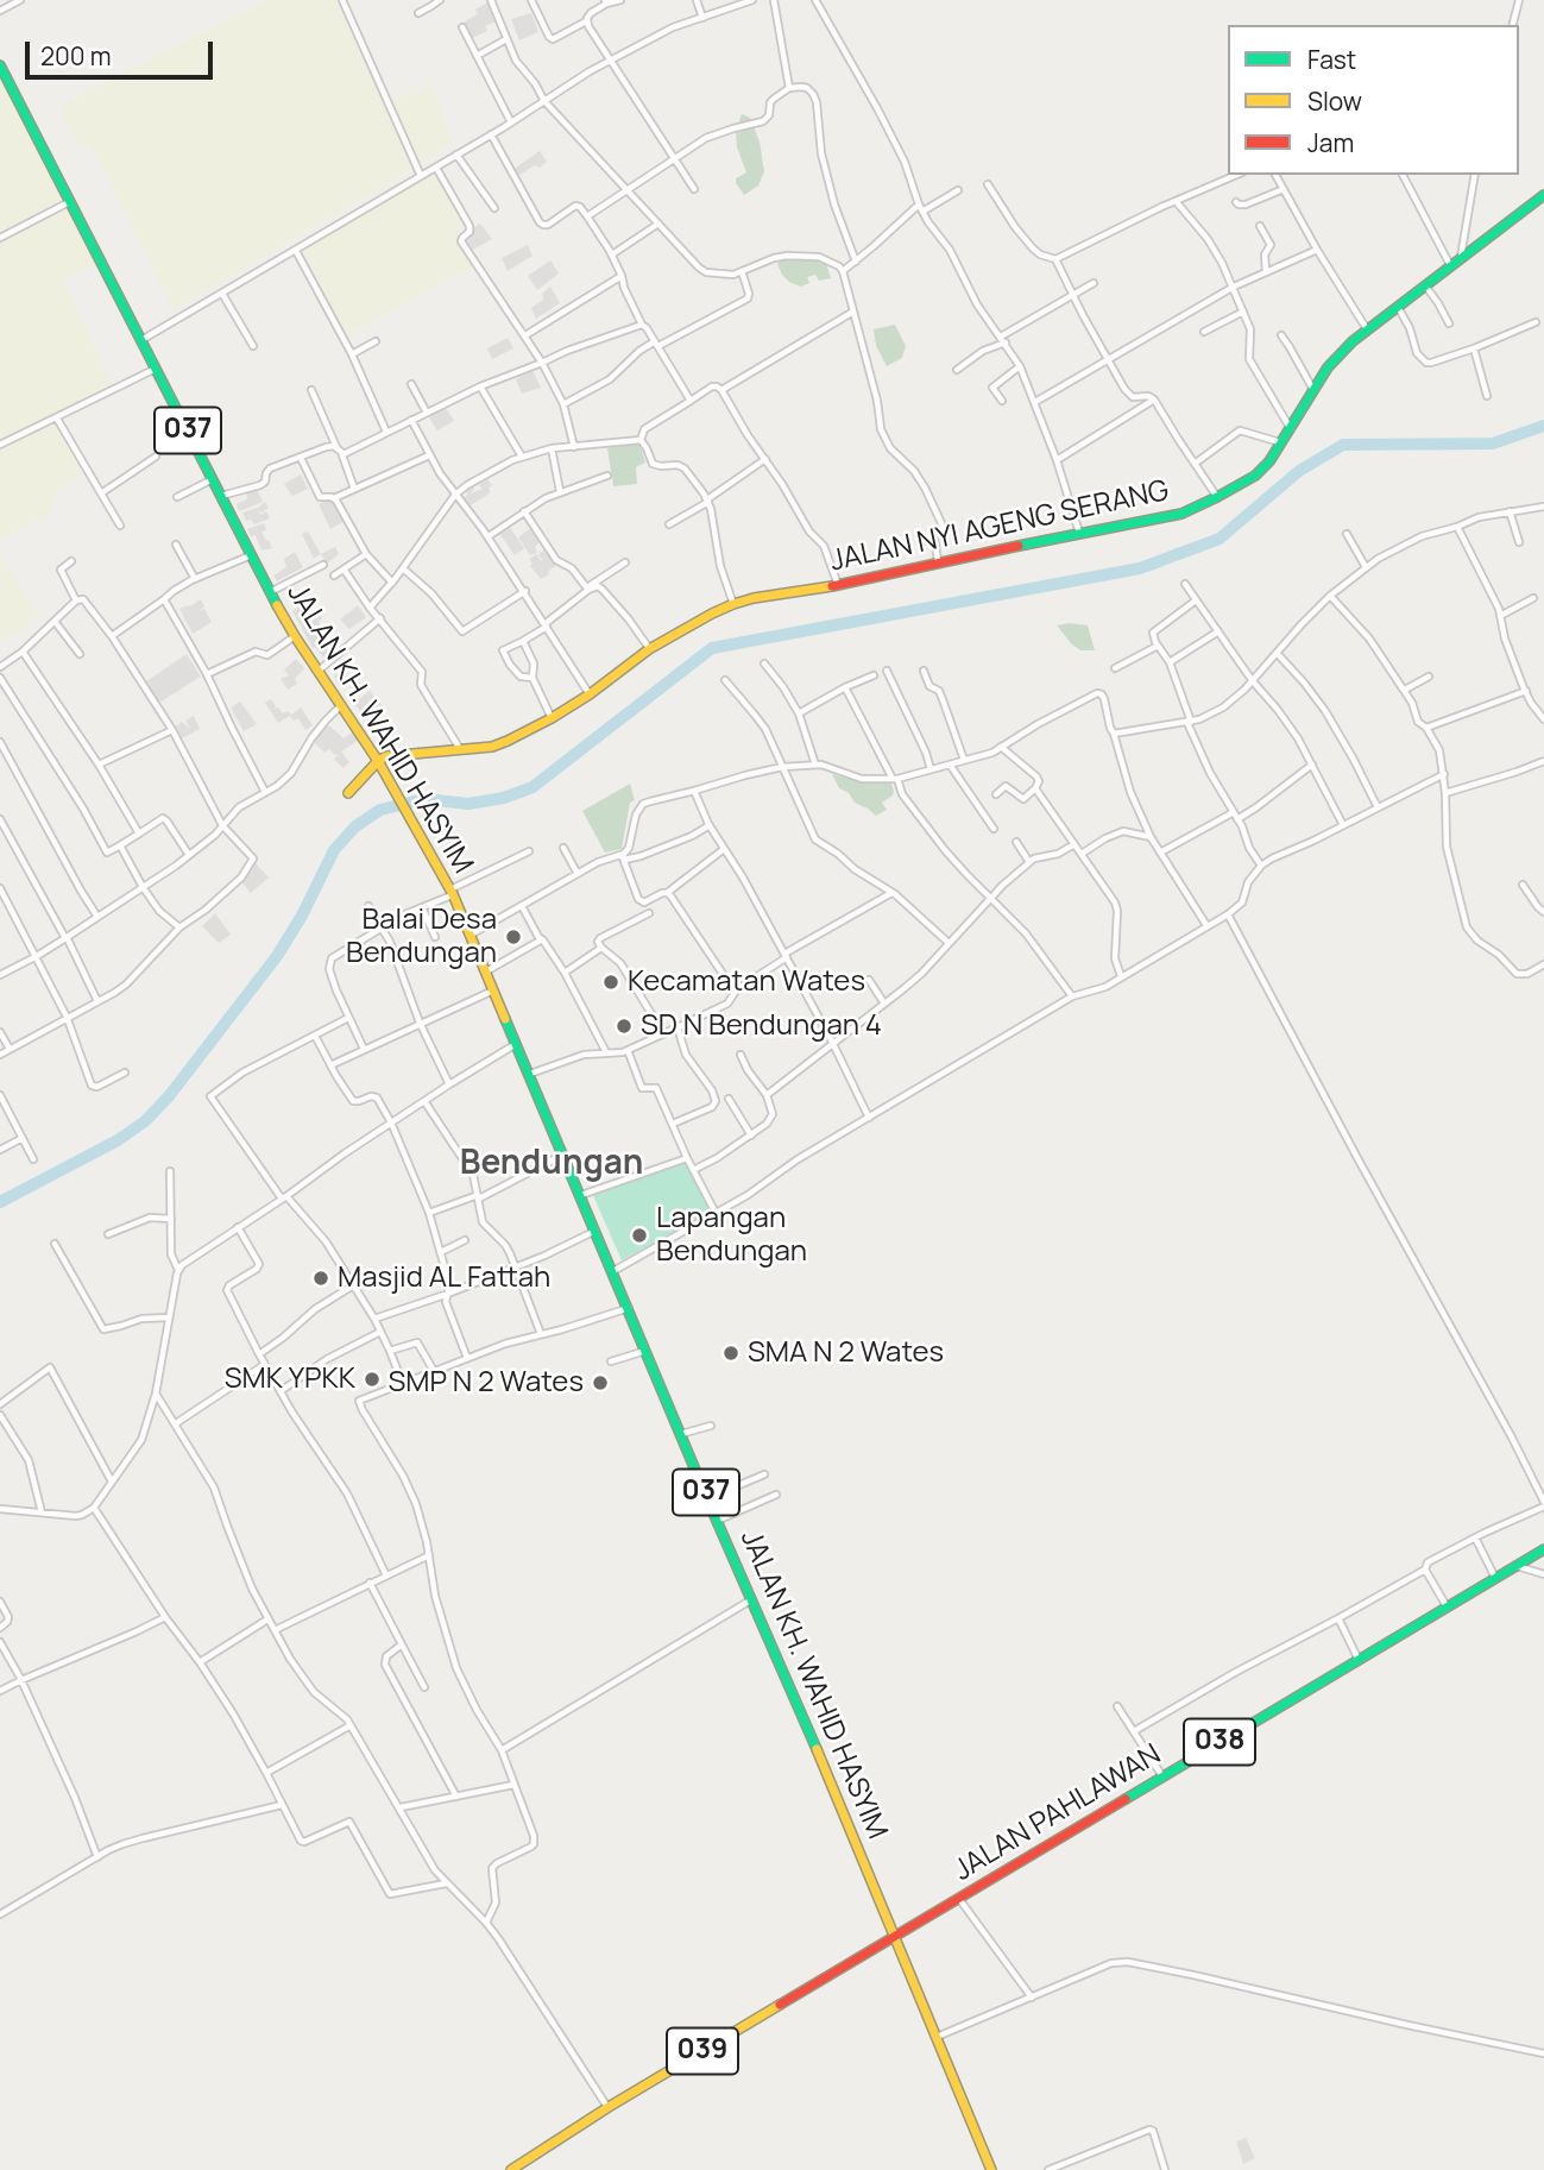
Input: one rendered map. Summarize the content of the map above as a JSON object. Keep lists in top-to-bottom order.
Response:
{
  "streets": {
    "main road": [
      "037",
      "JALAN NYI AGENG SERANG",
      "JALAN KH. WAHID HASYIM",
      "038",
      "JALAN PAHLAWAN",
      "039"
    ]
  },
  "crossings": [
    ["JALAN NYI AGENG SERANG", "JALAN KH. WAHID HASYIM"],
    ["JALAN KH. WAHID HASYIM", "JALAN PAHLAWAN"],
    ["JALAN KH. WAHID HASYIM", "039"],
    ["JALAN PAHLAWAN", "039"]
  ],
  "districts": ["Bendungan"],
  "places": [
    "Balai Desa Bendungan",
    "Kecamatan Wates",
    "SD N Bendungan 4",
    "Lapangan Bendungan",
    "Masjid AL Fattah",
    "SMA N 2 Wates",
    "SMK YPKK",
    "SMP N 2 Wates"
  ],
  "legend": ["Fast", "Slow", "Jam"],
  "scale_bar": "200 m"
}
